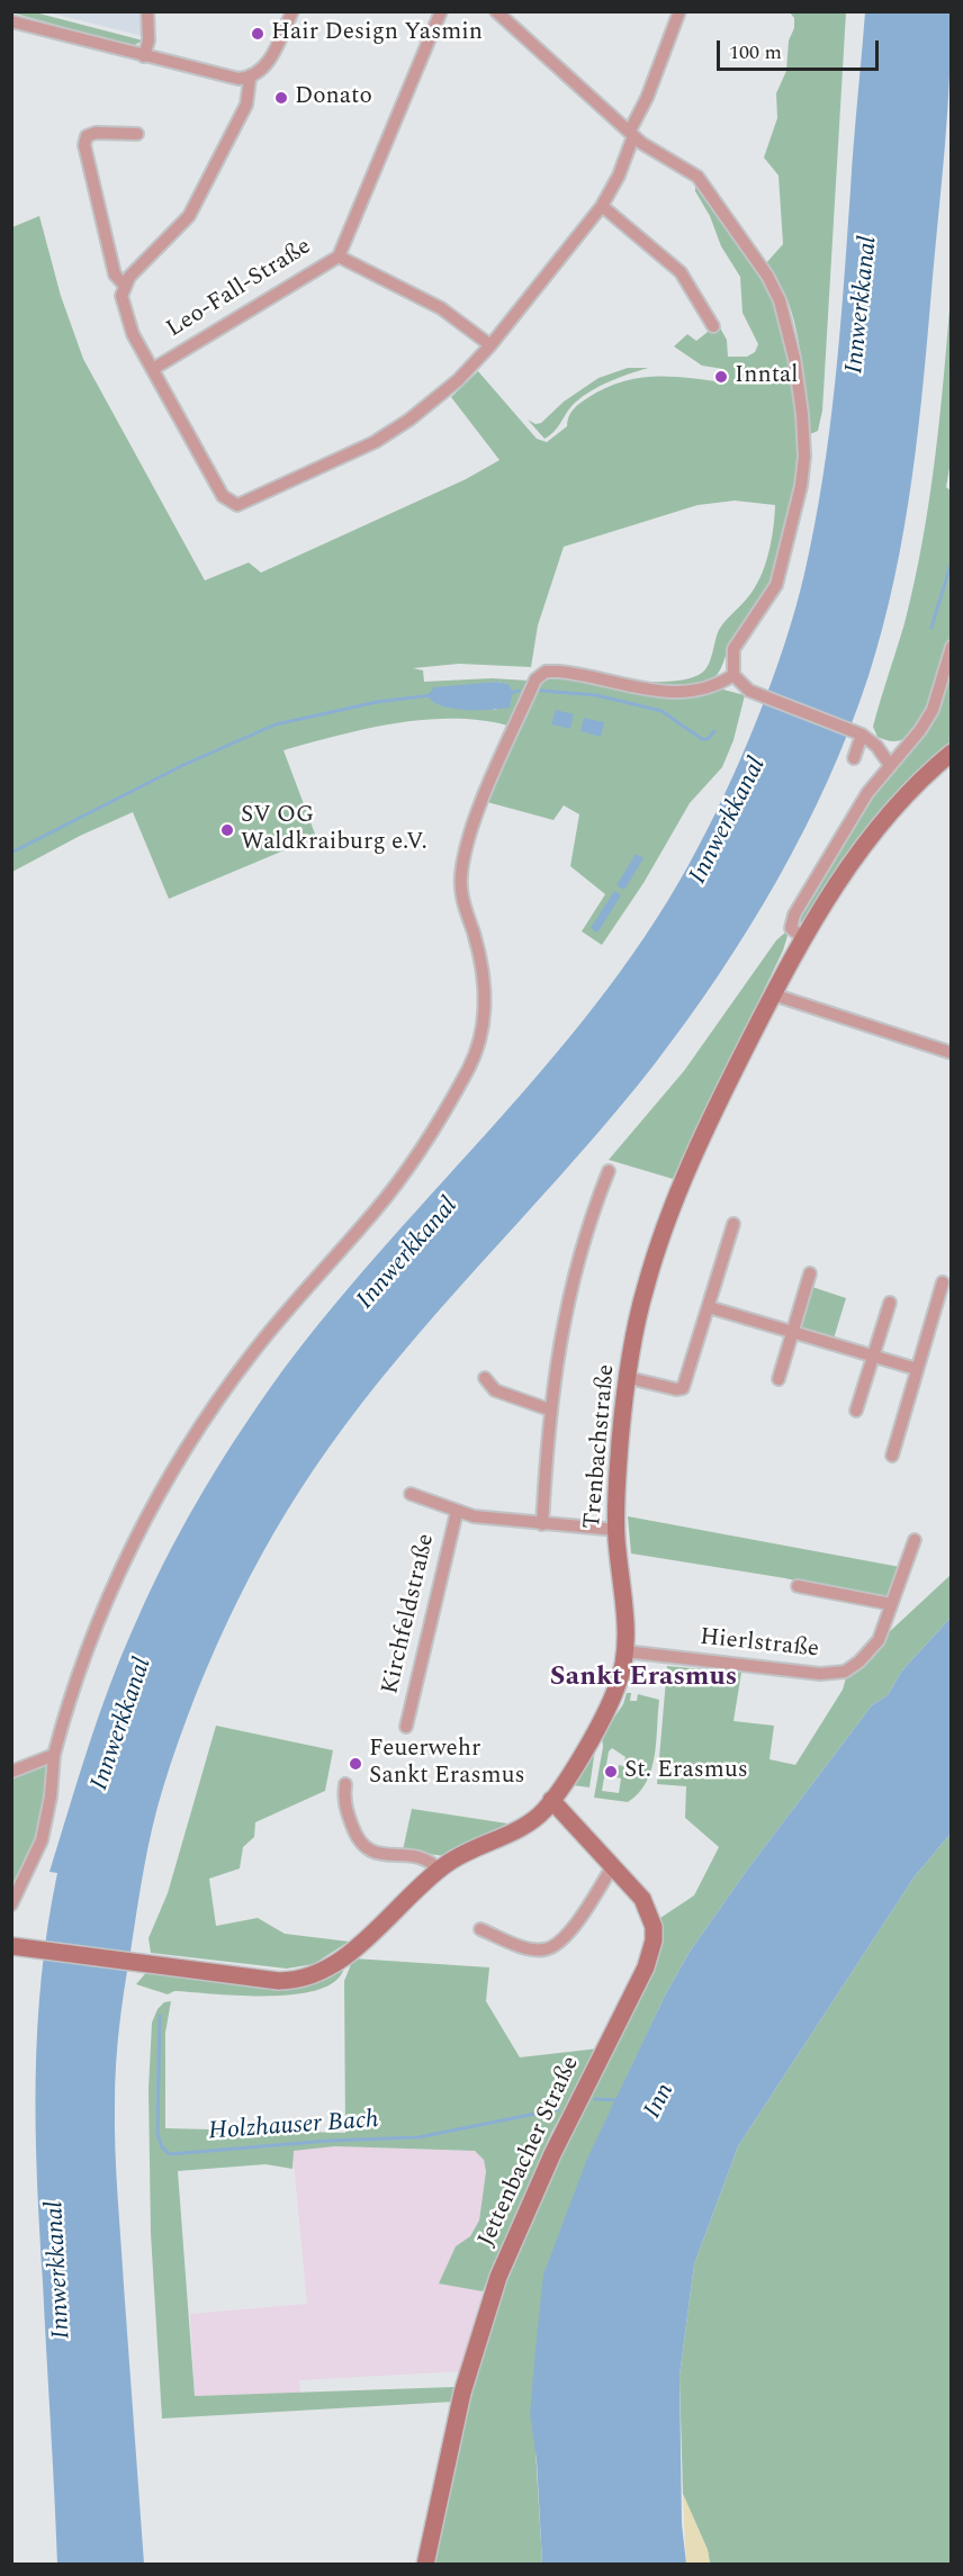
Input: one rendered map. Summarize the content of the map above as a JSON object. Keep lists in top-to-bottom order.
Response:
{
  "streets": {
    "street": [
      "Leo-Fall-Straße",
      "Trenbachstraße",
      "Kirchfeldstraße",
      "Hierlstraße",
      "Jettenbacher Straße"
    ]
  },
  "crossings": [
    ["Trenbachstraße", "Kirchfeldstraße"],
    ["Trenbachstraße", "Hierlstraße"],
    ["Trenbachstraße", "Jettenbacher Straße"]
  ],
  "districts": ["Sankt Erasmus"],
  "water": ["Innwerkkanal", "Inn", "Holzhauser Bach"],
  "places": [
    "Hair Design Yasmin",
    "Donato",
    "Inntal",
    "SV OG Waldkraiburg e.V.",
    "Feuerwehr Sankt Erasmus",
    "St. Erasmus"
  ],
  "scale_bar": "100 m"
}
